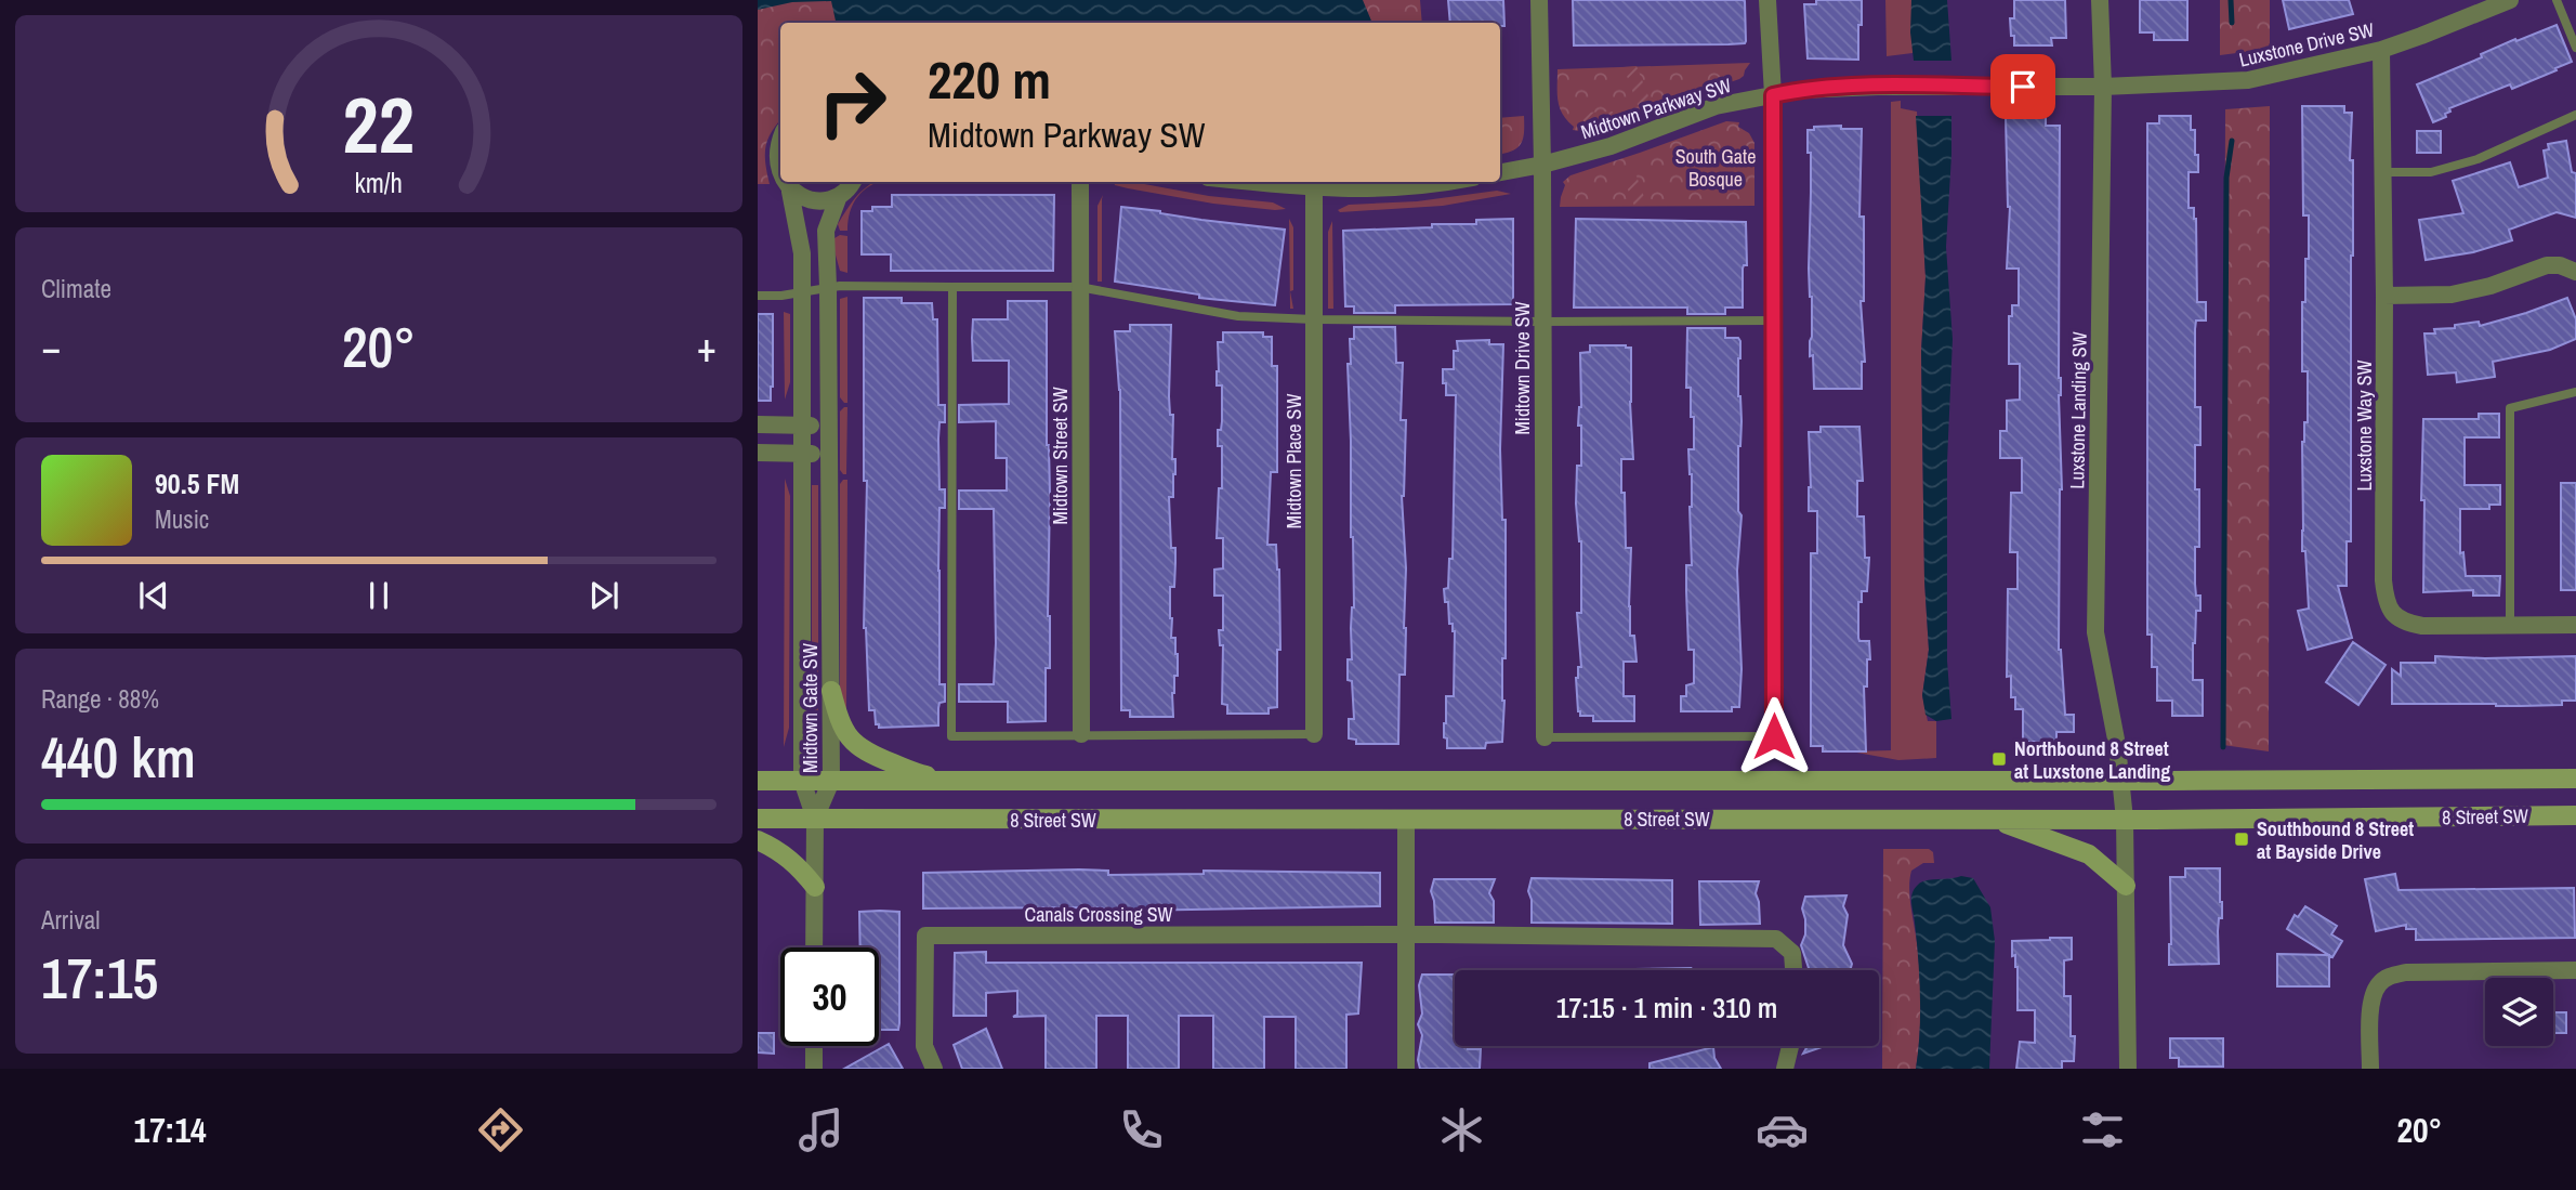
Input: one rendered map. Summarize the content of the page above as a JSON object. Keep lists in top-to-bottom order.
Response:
{
  "streets": {
    "main road": ["8 Street SW"],
    "street": [
      "Luxstone Drive SW",
      "Midtown Parkway SW",
      "Midtown Drive SW",
      "Luxstone Landing SW",
      "Luxstone Way SW",
      "Midtown Street SW",
      "Midtown Place SW",
      "Midtown Gate SW",
      "Canals Crossing SW"
    ]
  },
  "crossings": [
    ["Luxstone Drive SW", "Midtown Parkway SW"],
    ["Luxstone Drive SW", "Luxstone Landing SW"],
    ["Luxstone Drive SW", "Luxstone Way SW"],
    ["Midtown Parkway SW", "Midtown Drive SW"],
    ["Midtown Parkway SW", "Luxstone Landing SW"],
    ["Luxstone Landing SW", "8 Street SW"],
    ["Midtown Gate SW", "8 Street SW"]
  ],
  "parks": ["South Gate Bosque"],
  "places": {
    "transit": ["Northbound 8 Street at Luxstone Landing", "Southbound 8 Street at Bayside Drive"]
  },
  "page": {
    "turn": ["220 m", "Midtown Parkway SW"],
    "tile": [
      "Climate",
      ["Range · 88%", "440 km"],
      ["Arrival", "17:15"]
    ],
    "heat": ["−", "20°", "+"],
    "song": ["90.5 FM", "Music"],
    "limit": "30",
    "trip": "17:15 · 1 min · 310 m",
    "tabs": ["17:14", "20°"],
    "gauge": ["22", "km/h"]
  }
}
